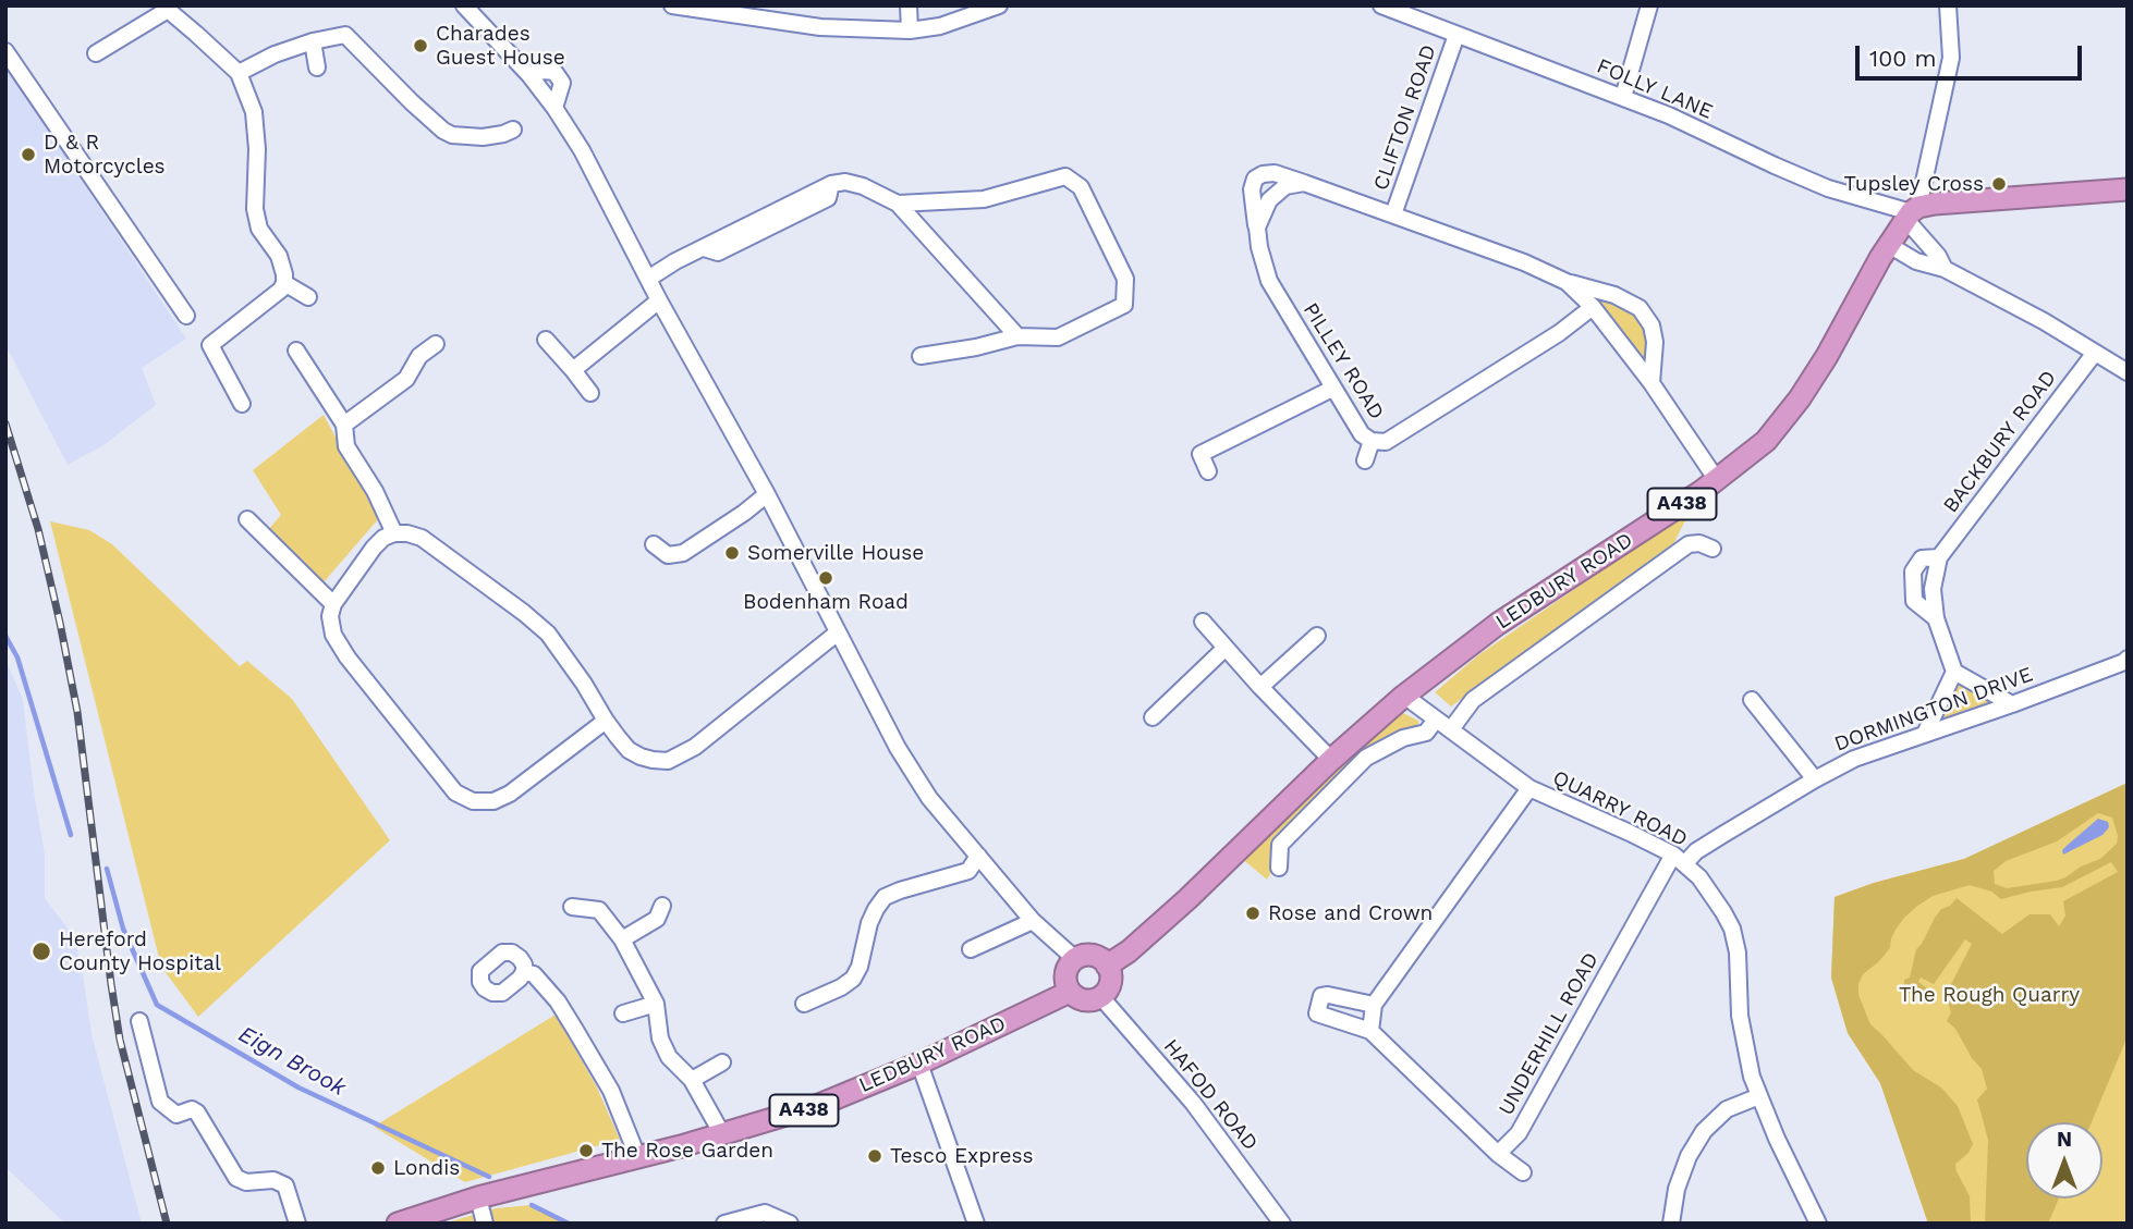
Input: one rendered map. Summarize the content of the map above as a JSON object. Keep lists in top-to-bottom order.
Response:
{
  "streets": {
    "highway": ["A438", "LEDBURY ROAD"],
    "street": [
      "FOLLY LANE",
      "CLIFTON ROAD",
      "PILLEY ROAD",
      "BACKBURY ROAD",
      "DORMINGTON DRIVE",
      "QUARRY ROAD",
      "UNDERHILL ROAD",
      "HAFOD ROAD"
    ]
  },
  "crossings": [
    ["FOLLY LANE", "CLIFTON ROAD"],
    ["FOLLY LANE", "LEDBURY ROAD"],
    ["CLIFTON ROAD", "PILLEY ROAD"],
    ["PILLEY ROAD", "LEDBURY ROAD"],
    ["LEDBURY ROAD", "QUARRY ROAD"],
    ["LEDBURY ROAD", "HAFOD ROAD"],
    ["DORMINGTON DRIVE", "QUARRY ROAD"],
    ["DORMINGTON DRIVE", "UNDERHILL ROAD"],
    ["QUARRY ROAD", "UNDERHILL ROAD"]
  ],
  "water": ["Eign Brook"],
  "parks": ["The Rough Quarry"],
  "places": [
    "Charades Guest House",
    "D & R Motorcycles",
    "Tupsley Cross",
    "Somerville House",
    "Bodenham Road",
    "Rose and Crown",
    "Hereford County Hospital",
    "The Rose Garden",
    "Tesco Express",
    "Londis"
  ],
  "scale_bar": "100 m",
  "north": "top"
}
